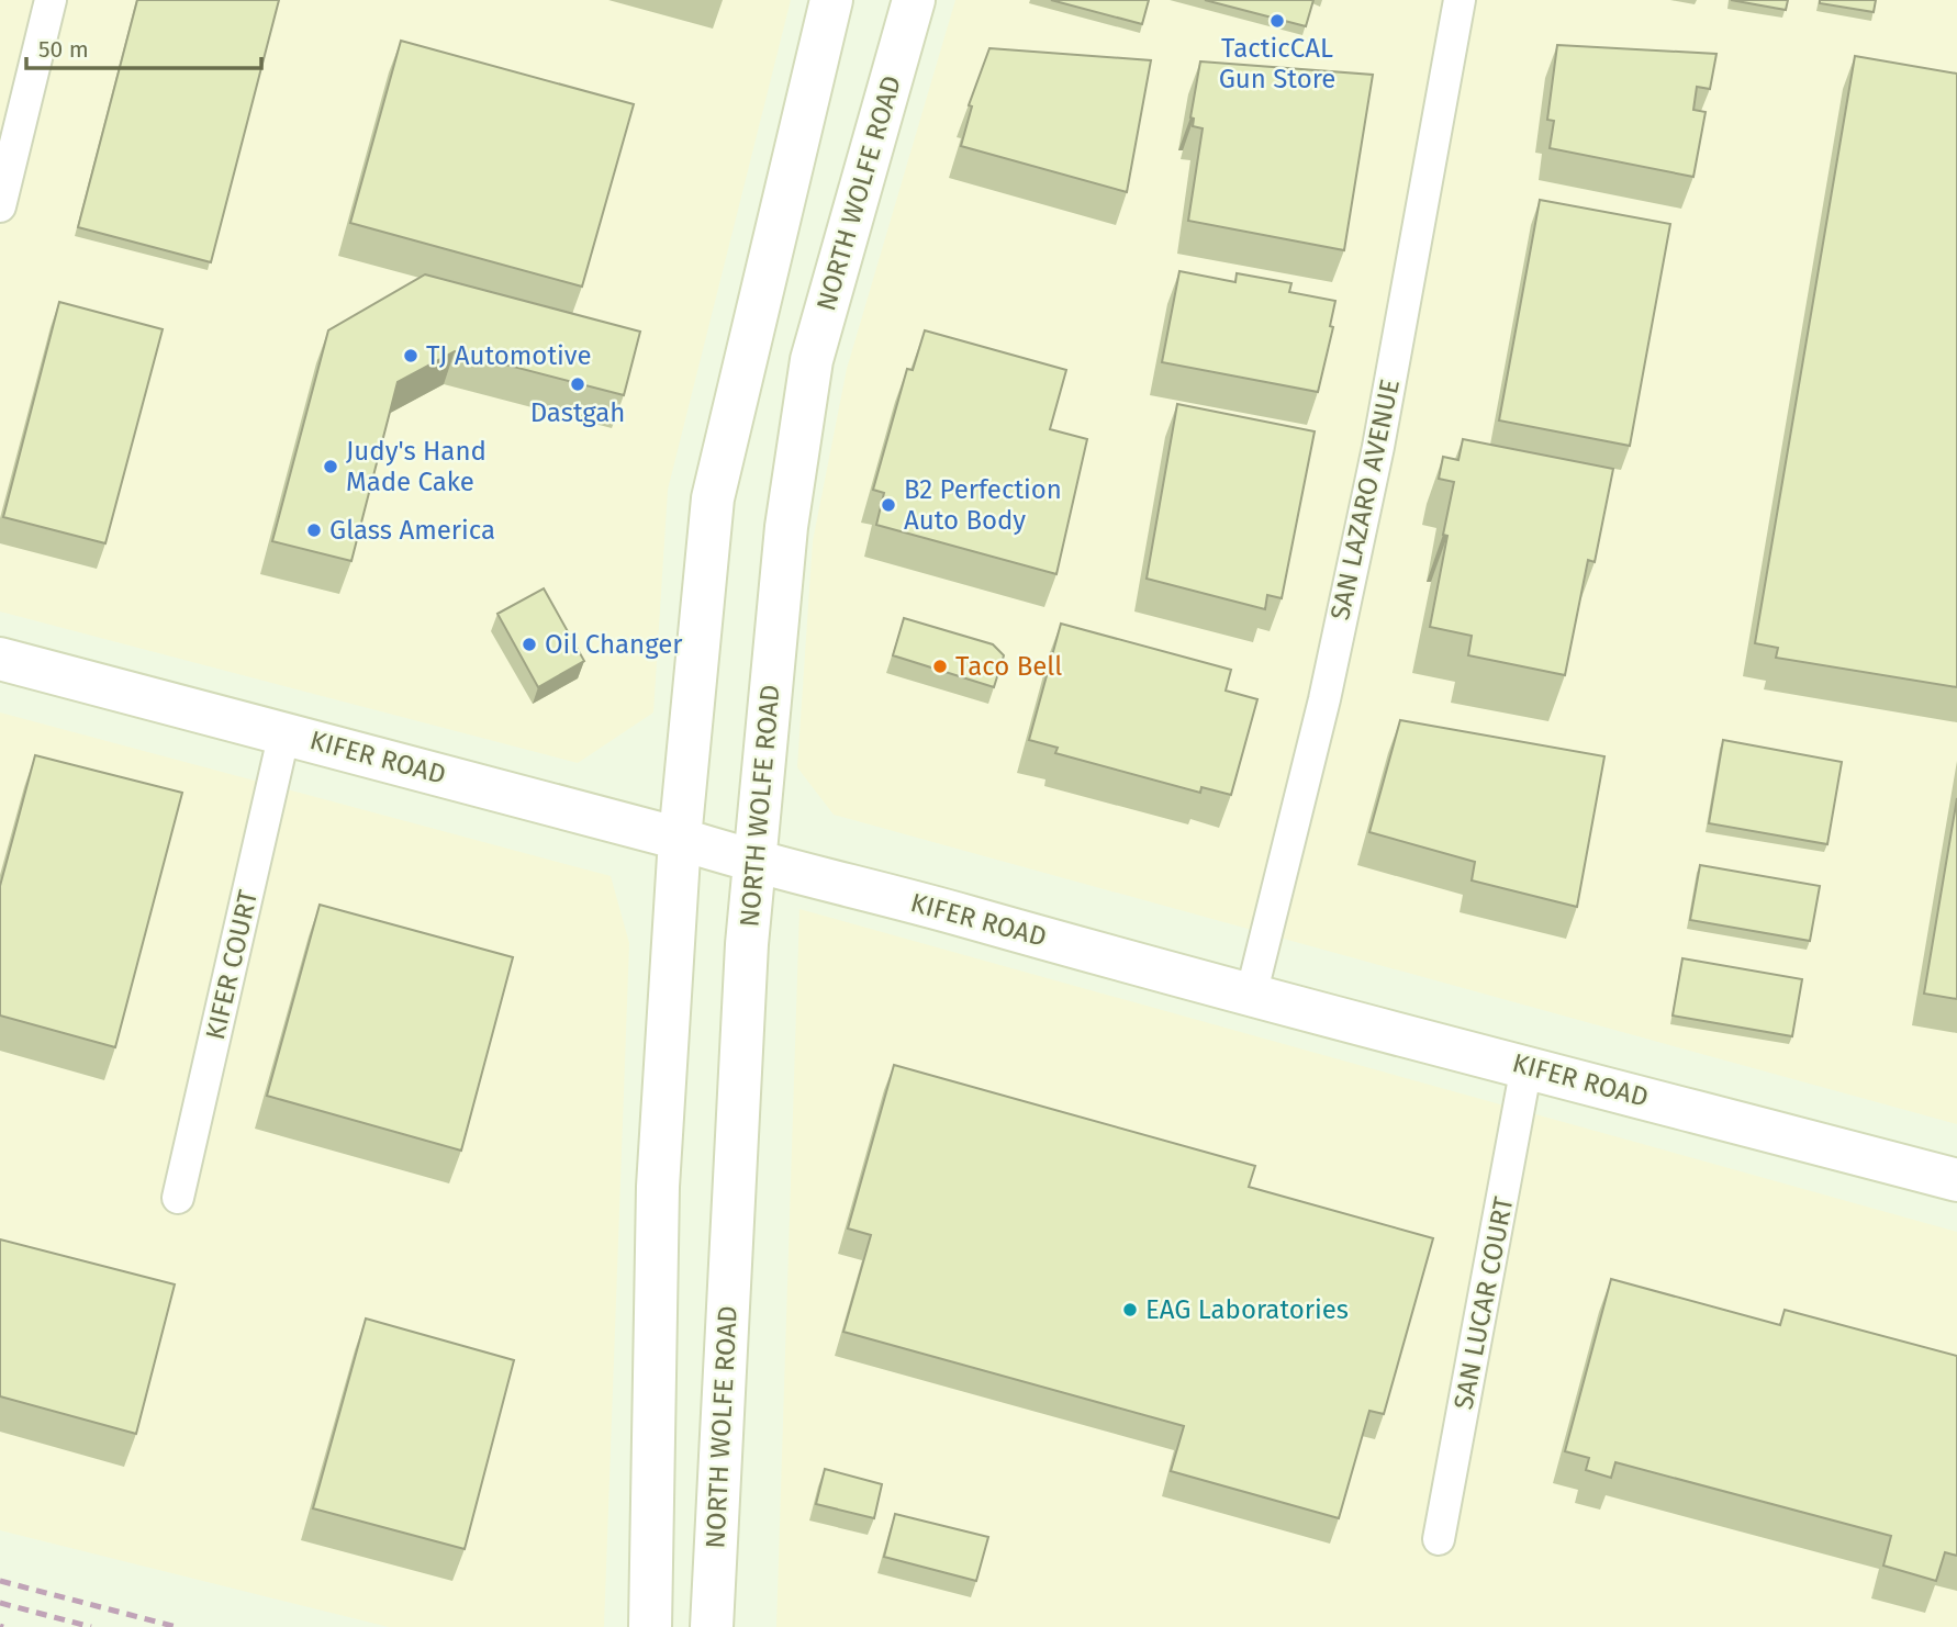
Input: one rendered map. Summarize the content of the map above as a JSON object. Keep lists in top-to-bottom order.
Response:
{
  "streets": {
    "main road": ["NORTH WOLFE ROAD", "KIFER ROAD"],
    "street": ["SAN LAZARO AVENUE", "KIFER COURT", "SAN LUCAR COURT"]
  },
  "crossings": [
    ["NORTH WOLFE ROAD", "KIFER ROAD"],
    ["SAN LAZARO AVENUE", "KIFER ROAD"],
    ["KIFER ROAD", "KIFER COURT"],
    ["KIFER ROAD", "SAN LUCAR COURT"]
  ],
  "places": [
    "TacticCAL Gun Store",
    "TJ Automotive",
    "Dastgah",
    "Judy's Hand Made Cake",
    "B2 Perfection Auto Body",
    "Glass America",
    "Oil Changer",
    "Taco Bell",
    "EAG Laboratories"
  ],
  "scale_bar": "50 m"
}
